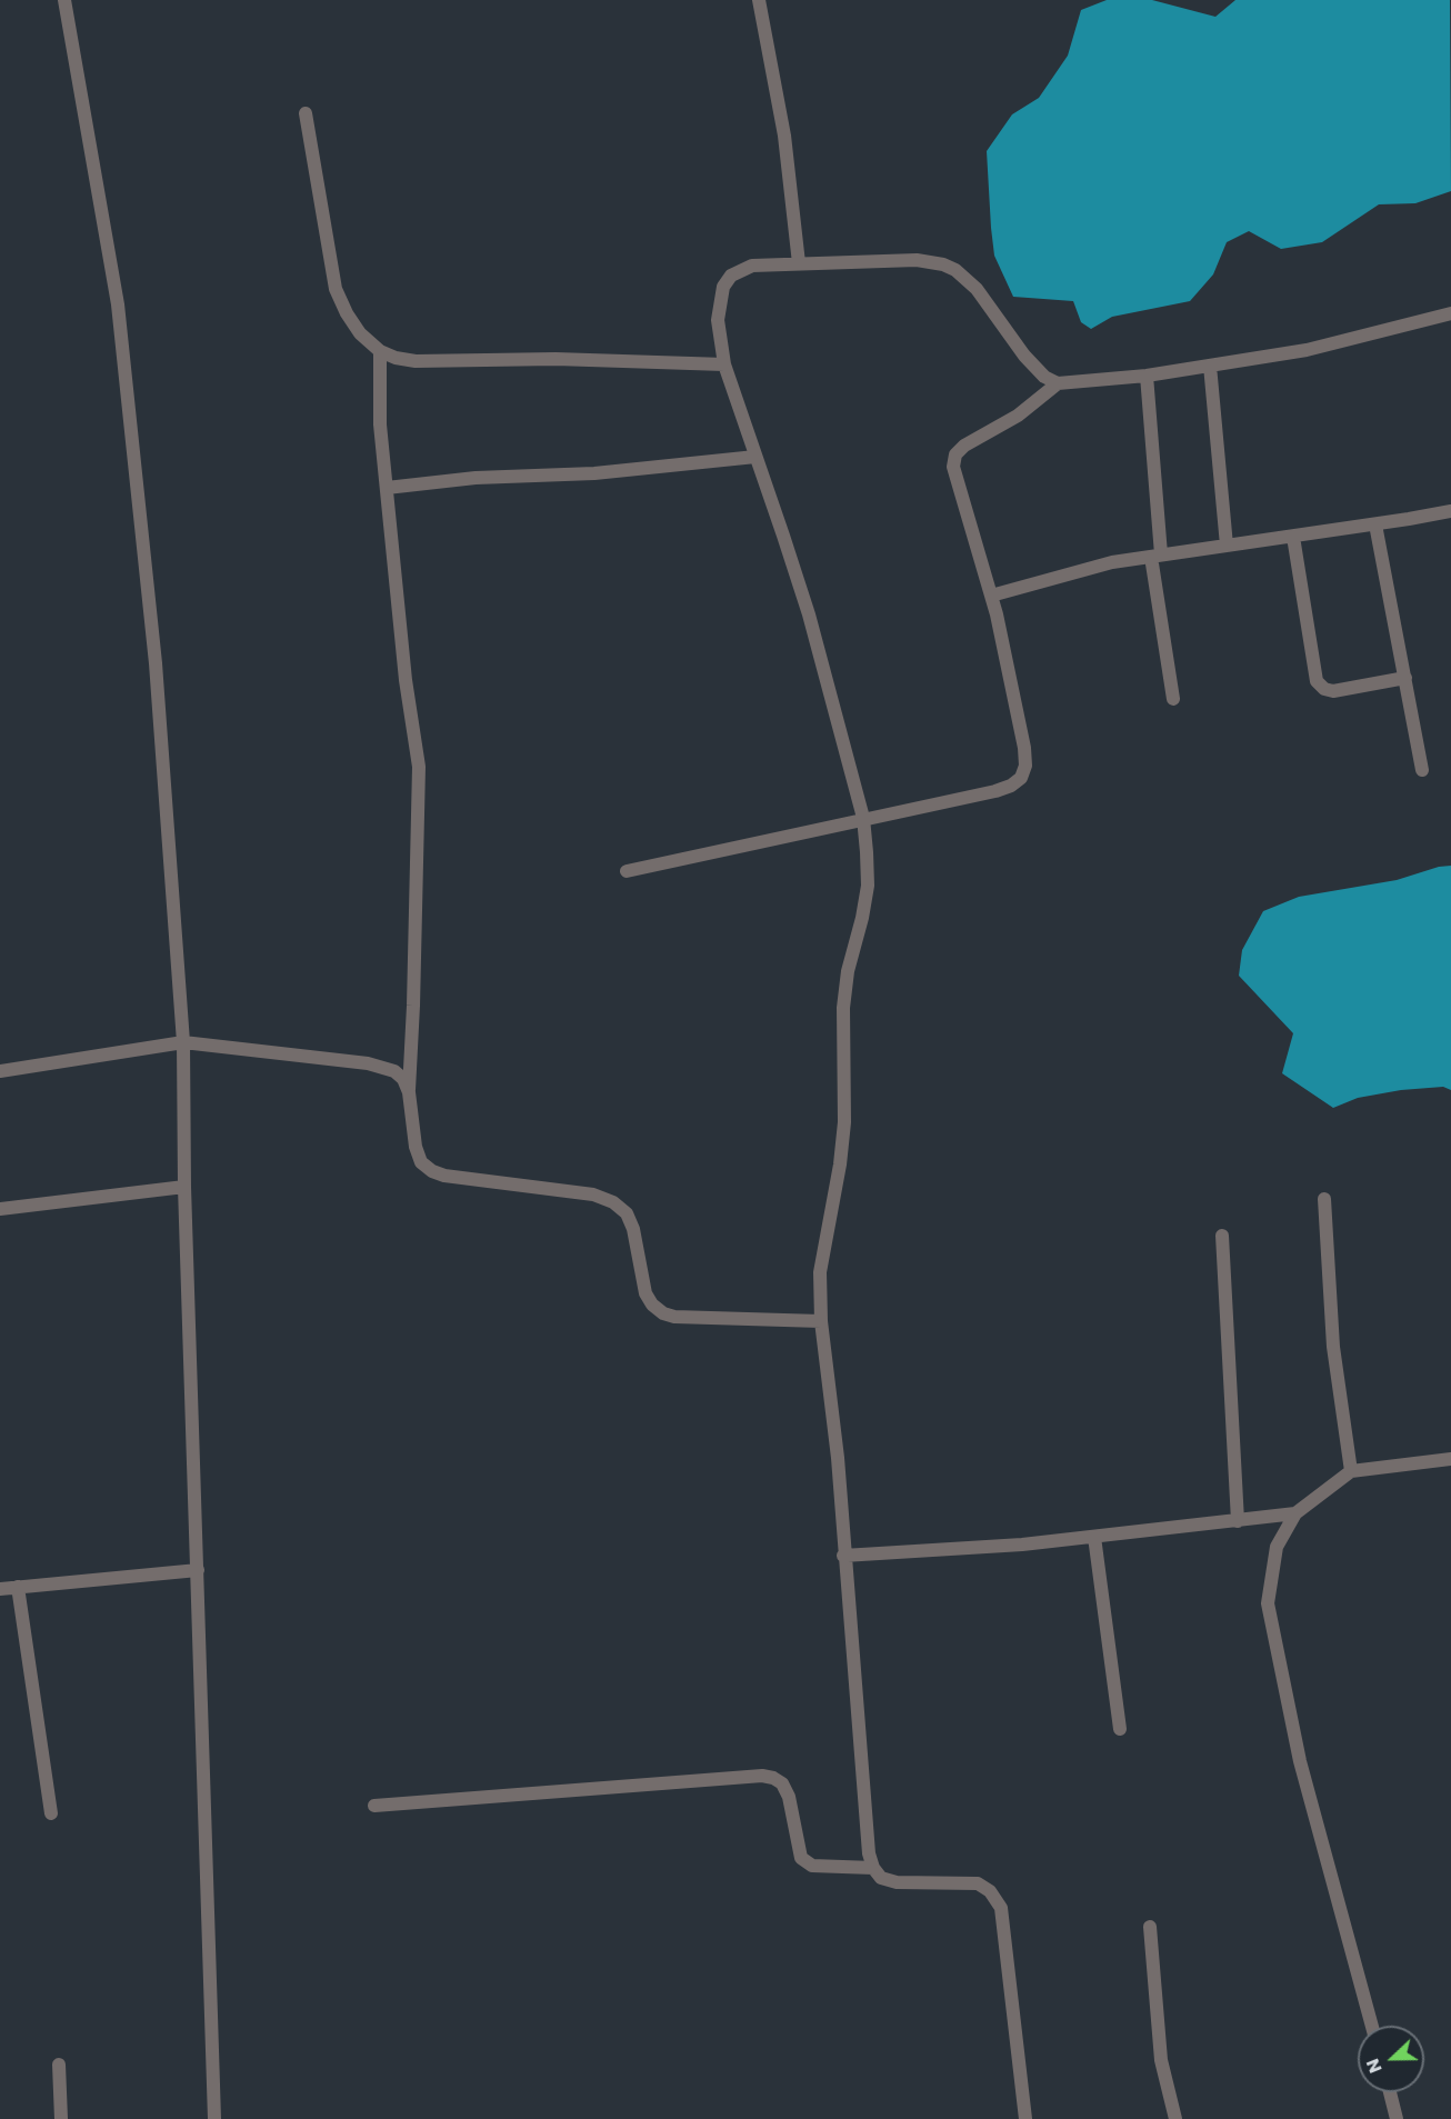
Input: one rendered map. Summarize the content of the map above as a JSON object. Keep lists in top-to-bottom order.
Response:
{
  "north": "left"
}
